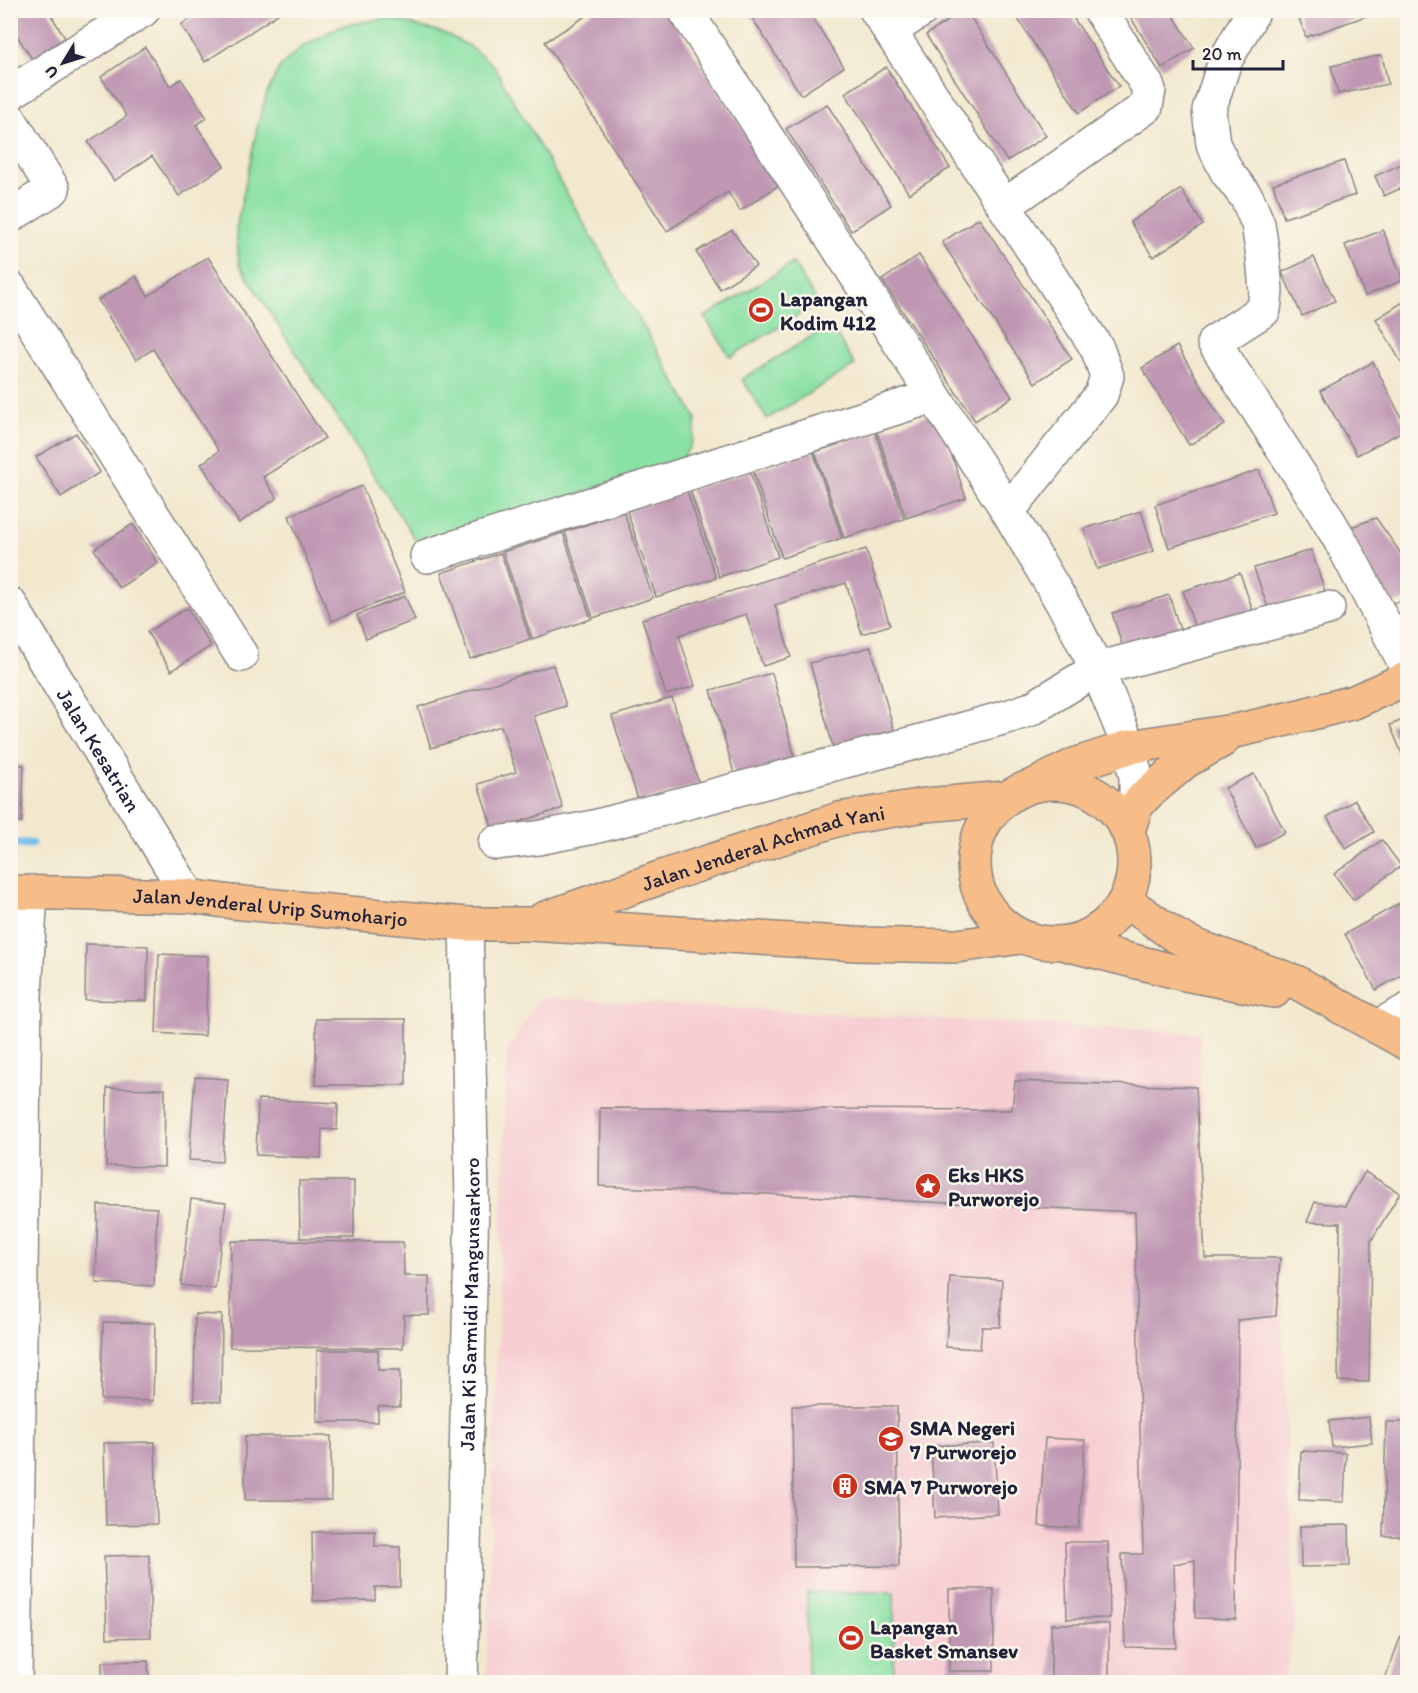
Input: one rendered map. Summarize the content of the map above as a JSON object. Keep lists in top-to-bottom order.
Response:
{
  "streets": {
    "main road": ["Jalan Jenderal Achmad Yani", "Jalan Jenderal Urip Sumoharjo"],
    "street": ["Jalan Kesatrian", "Jalan Ki Sarmidi Mangunsarkoro"]
  },
  "crossings": [
    ["Jalan Kesatrian", "Jalan Jenderal Urip Sumoharjo"],
    ["Jalan Jenderal Achmad Yani", "Jalan Jenderal Urip Sumoharjo"],
    ["Jalan Jenderal Urip Sumoharjo", "Jalan Ki Sarmidi Mangunsarkoro"]
  ],
  "places": {
    "sports": ["Lapangan Kodim 412", "Lapangan Basket Smansev"],
    "place": ["Eks HKS Purworejo"],
    "school or university": ["SMA Negeri 7 Purworejo"],
    "building": ["SMA 7 Purworejo"]
  },
  "scale_bar": "20 m",
  "north": "bottom left"
}
